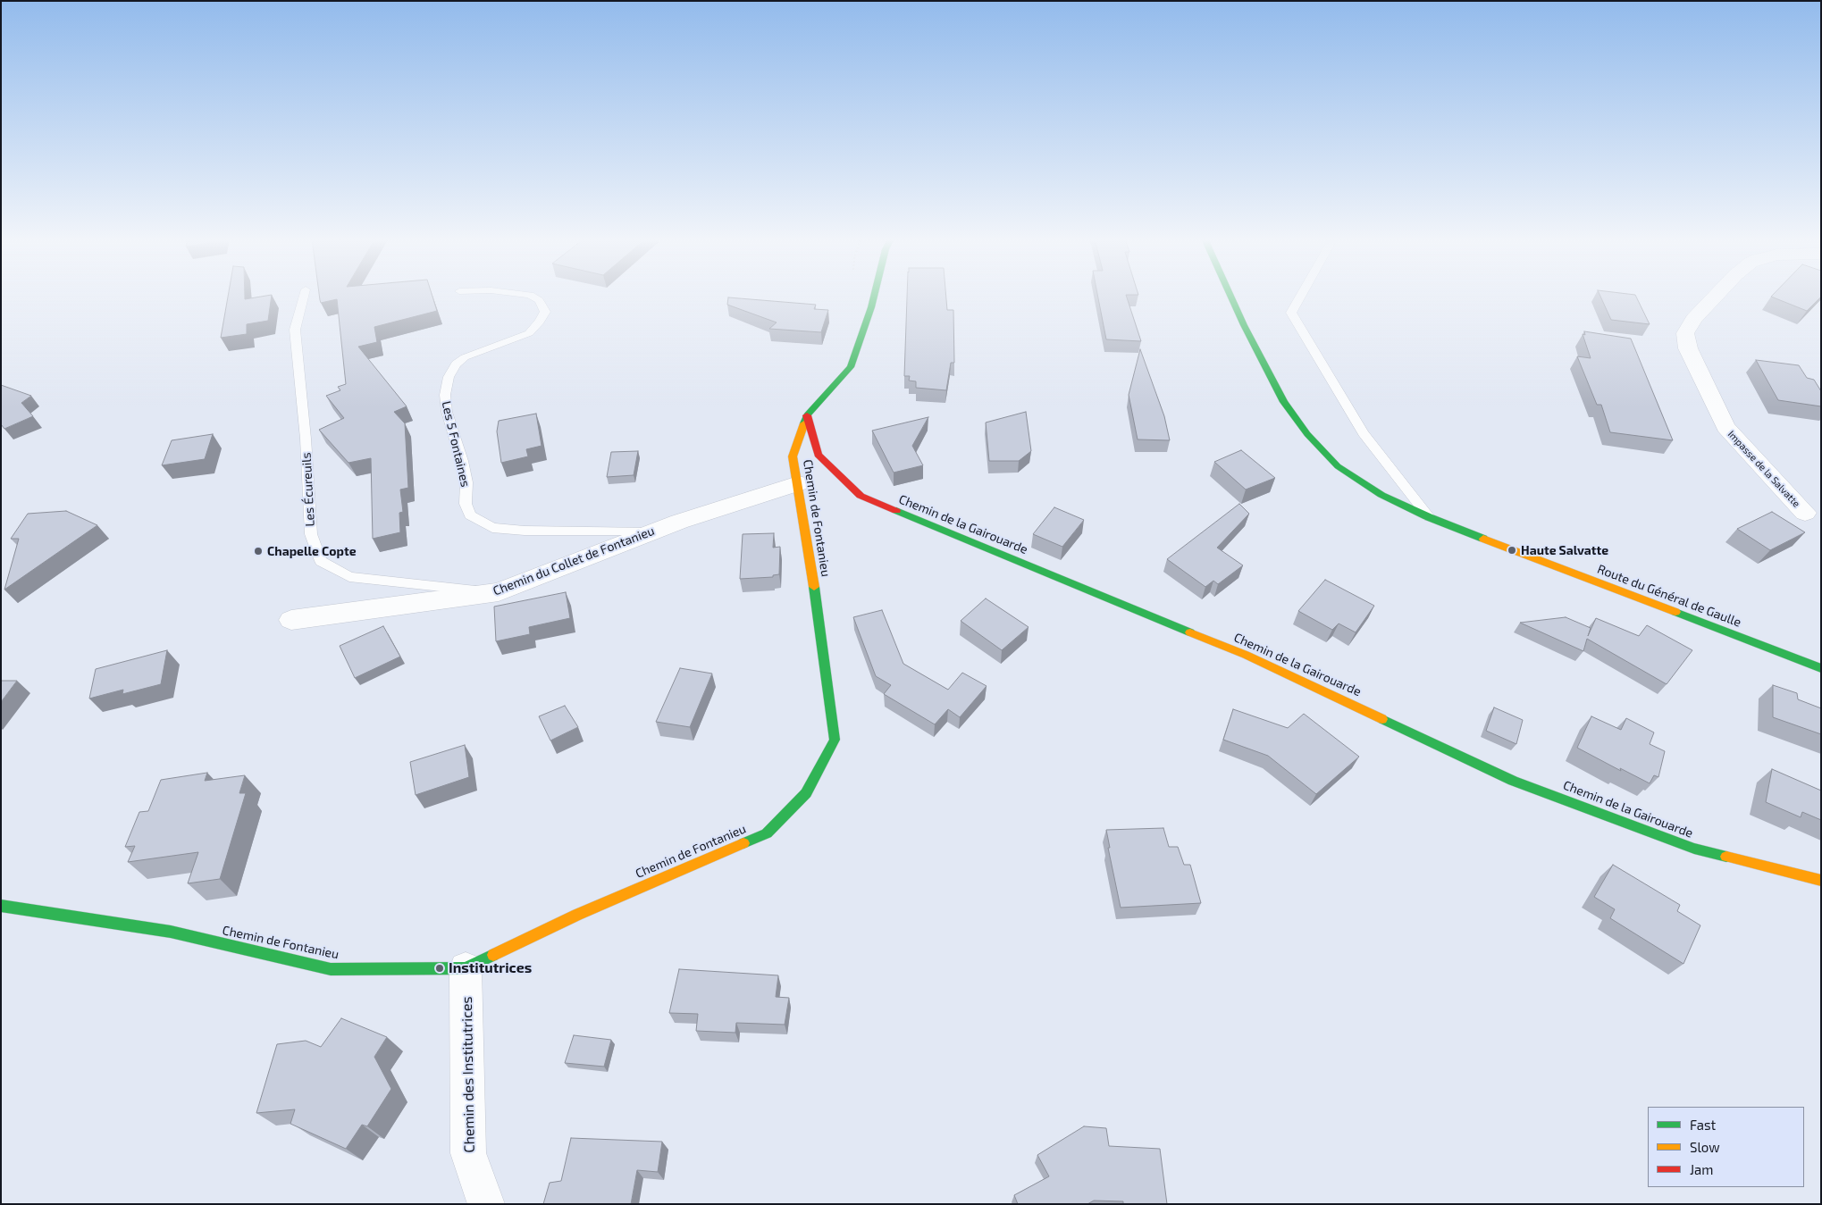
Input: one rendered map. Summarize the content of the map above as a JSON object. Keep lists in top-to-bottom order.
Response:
{
  "streets": {
    "street": [
      "Impasse de la Salvatte",
      "Chemin de Fontanieu",
      "Chemin de la Gairouarde",
      "Chemin du Collet de Fontanieu",
      "Route du Général de Gaulle",
      "Chemin des Institutrices"
    ],
    "lane": ["Les 5 Fontaines", "Les Écureuils"]
  },
  "crossings": [
    ["Les 5 Fontaines", "Chemin du Collet de Fontanieu"],
    ["Les Écureuils", "Chemin du Collet de Fontanieu"],
    ["Chemin de Fontanieu", "Chemin de la Gairouarde"],
    ["Chemin de Fontanieu", "Chemin du Collet de Fontanieu"],
    ["Chemin de Fontanieu", "Chemin des Institutrices"]
  ],
  "places": ["Haute Salvatte", "Chapelle Copte", "Institutrices"],
  "legend": ["Fast", "Slow", "Jam"]
}
